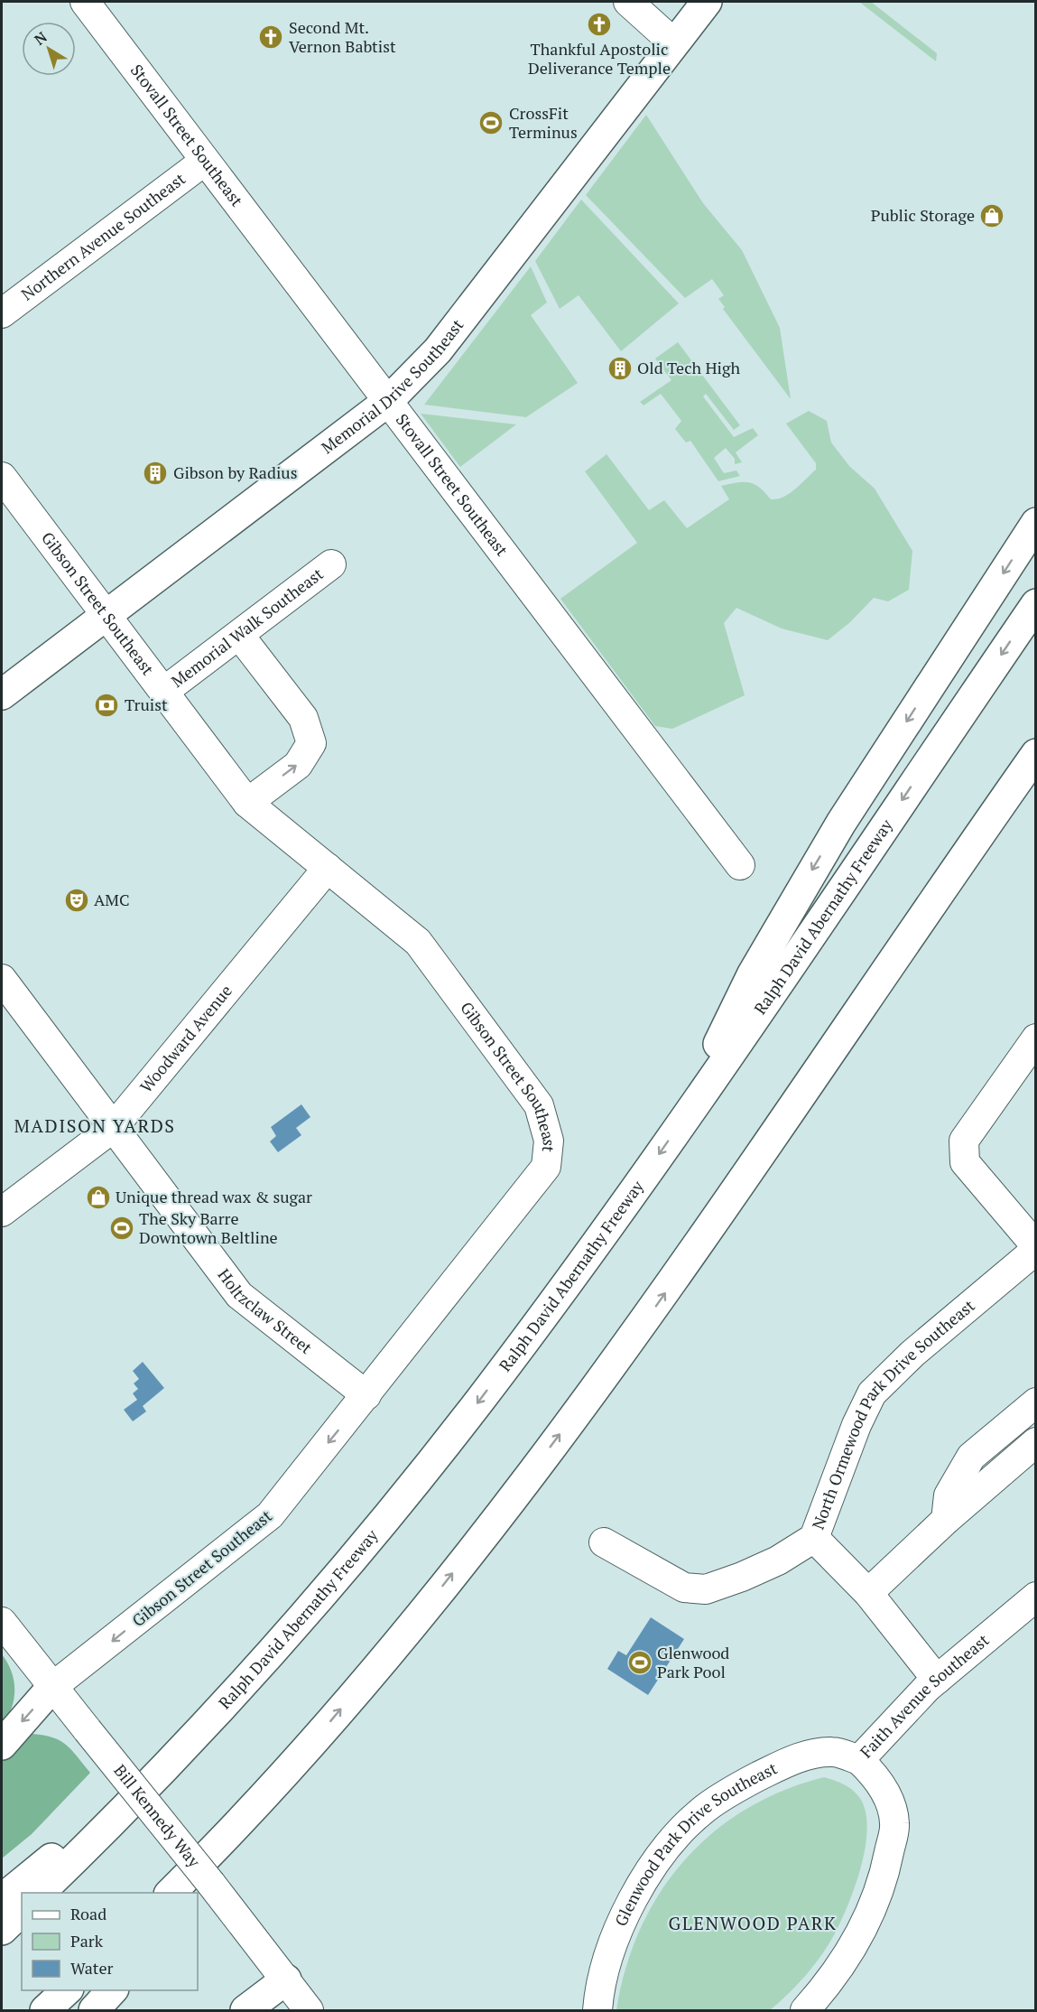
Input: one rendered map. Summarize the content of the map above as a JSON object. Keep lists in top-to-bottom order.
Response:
{
  "streets": {
    "main road": ["Memorial Drive Southeast", "Ralph David Abernathy Freeway"],
    "street": [
      "Stovall Street Southeast",
      "Northern Avenue Southeast",
      "Gibson Street Southeast",
      "Memorial Walk Southeast",
      "Woodward Avenue",
      "Holtzclaw Street",
      "North Ormewood Park Drive Southeast",
      "Faith Avenue Southeast",
      "Bill Kennedy Way",
      "Glenwood Park Drive Southeast"
    ]
  },
  "crossings": [
    ["Stovall Street Southeast", "Northern Avenue Southeast"],
    ["Stovall Street Southeast", "Memorial Drive Southeast"],
    ["Memorial Drive Southeast", "Gibson Street Southeast"],
    ["Gibson Street Southeast", "Memorial Walk Southeast"],
    ["Gibson Street Southeast", "Woodward Avenue"],
    ["Gibson Street Southeast", "Holtzclaw Street"],
    ["Gibson Street Southeast", "Bill Kennedy Way"],
    ["Woodward Avenue", "Holtzclaw Street"],
    ["Faith Avenue Southeast", "Glenwood Park Drive Southeast"]
  ],
  "districts": ["MADISON YARDS", "GLENWOOD PARK"],
  "places": {
    "church": ["Thankful Apostolic Deliverance Temple", "Second Mt. Vernon Babtist"],
    "sports": ["CrossFit Terminus", "The Sky Barre Downtown Beltline", "Glenwood Park Pool"],
    "shop": ["Public Storage", "Unique thread wax & sugar"],
    "building": ["Old Tech High", "Gibson by Radius"],
    "bank": ["Truist"],
    "theatre": ["AMC"]
  },
  "legend": ["Road", "Park", "Water"],
  "north": "top left"
}
